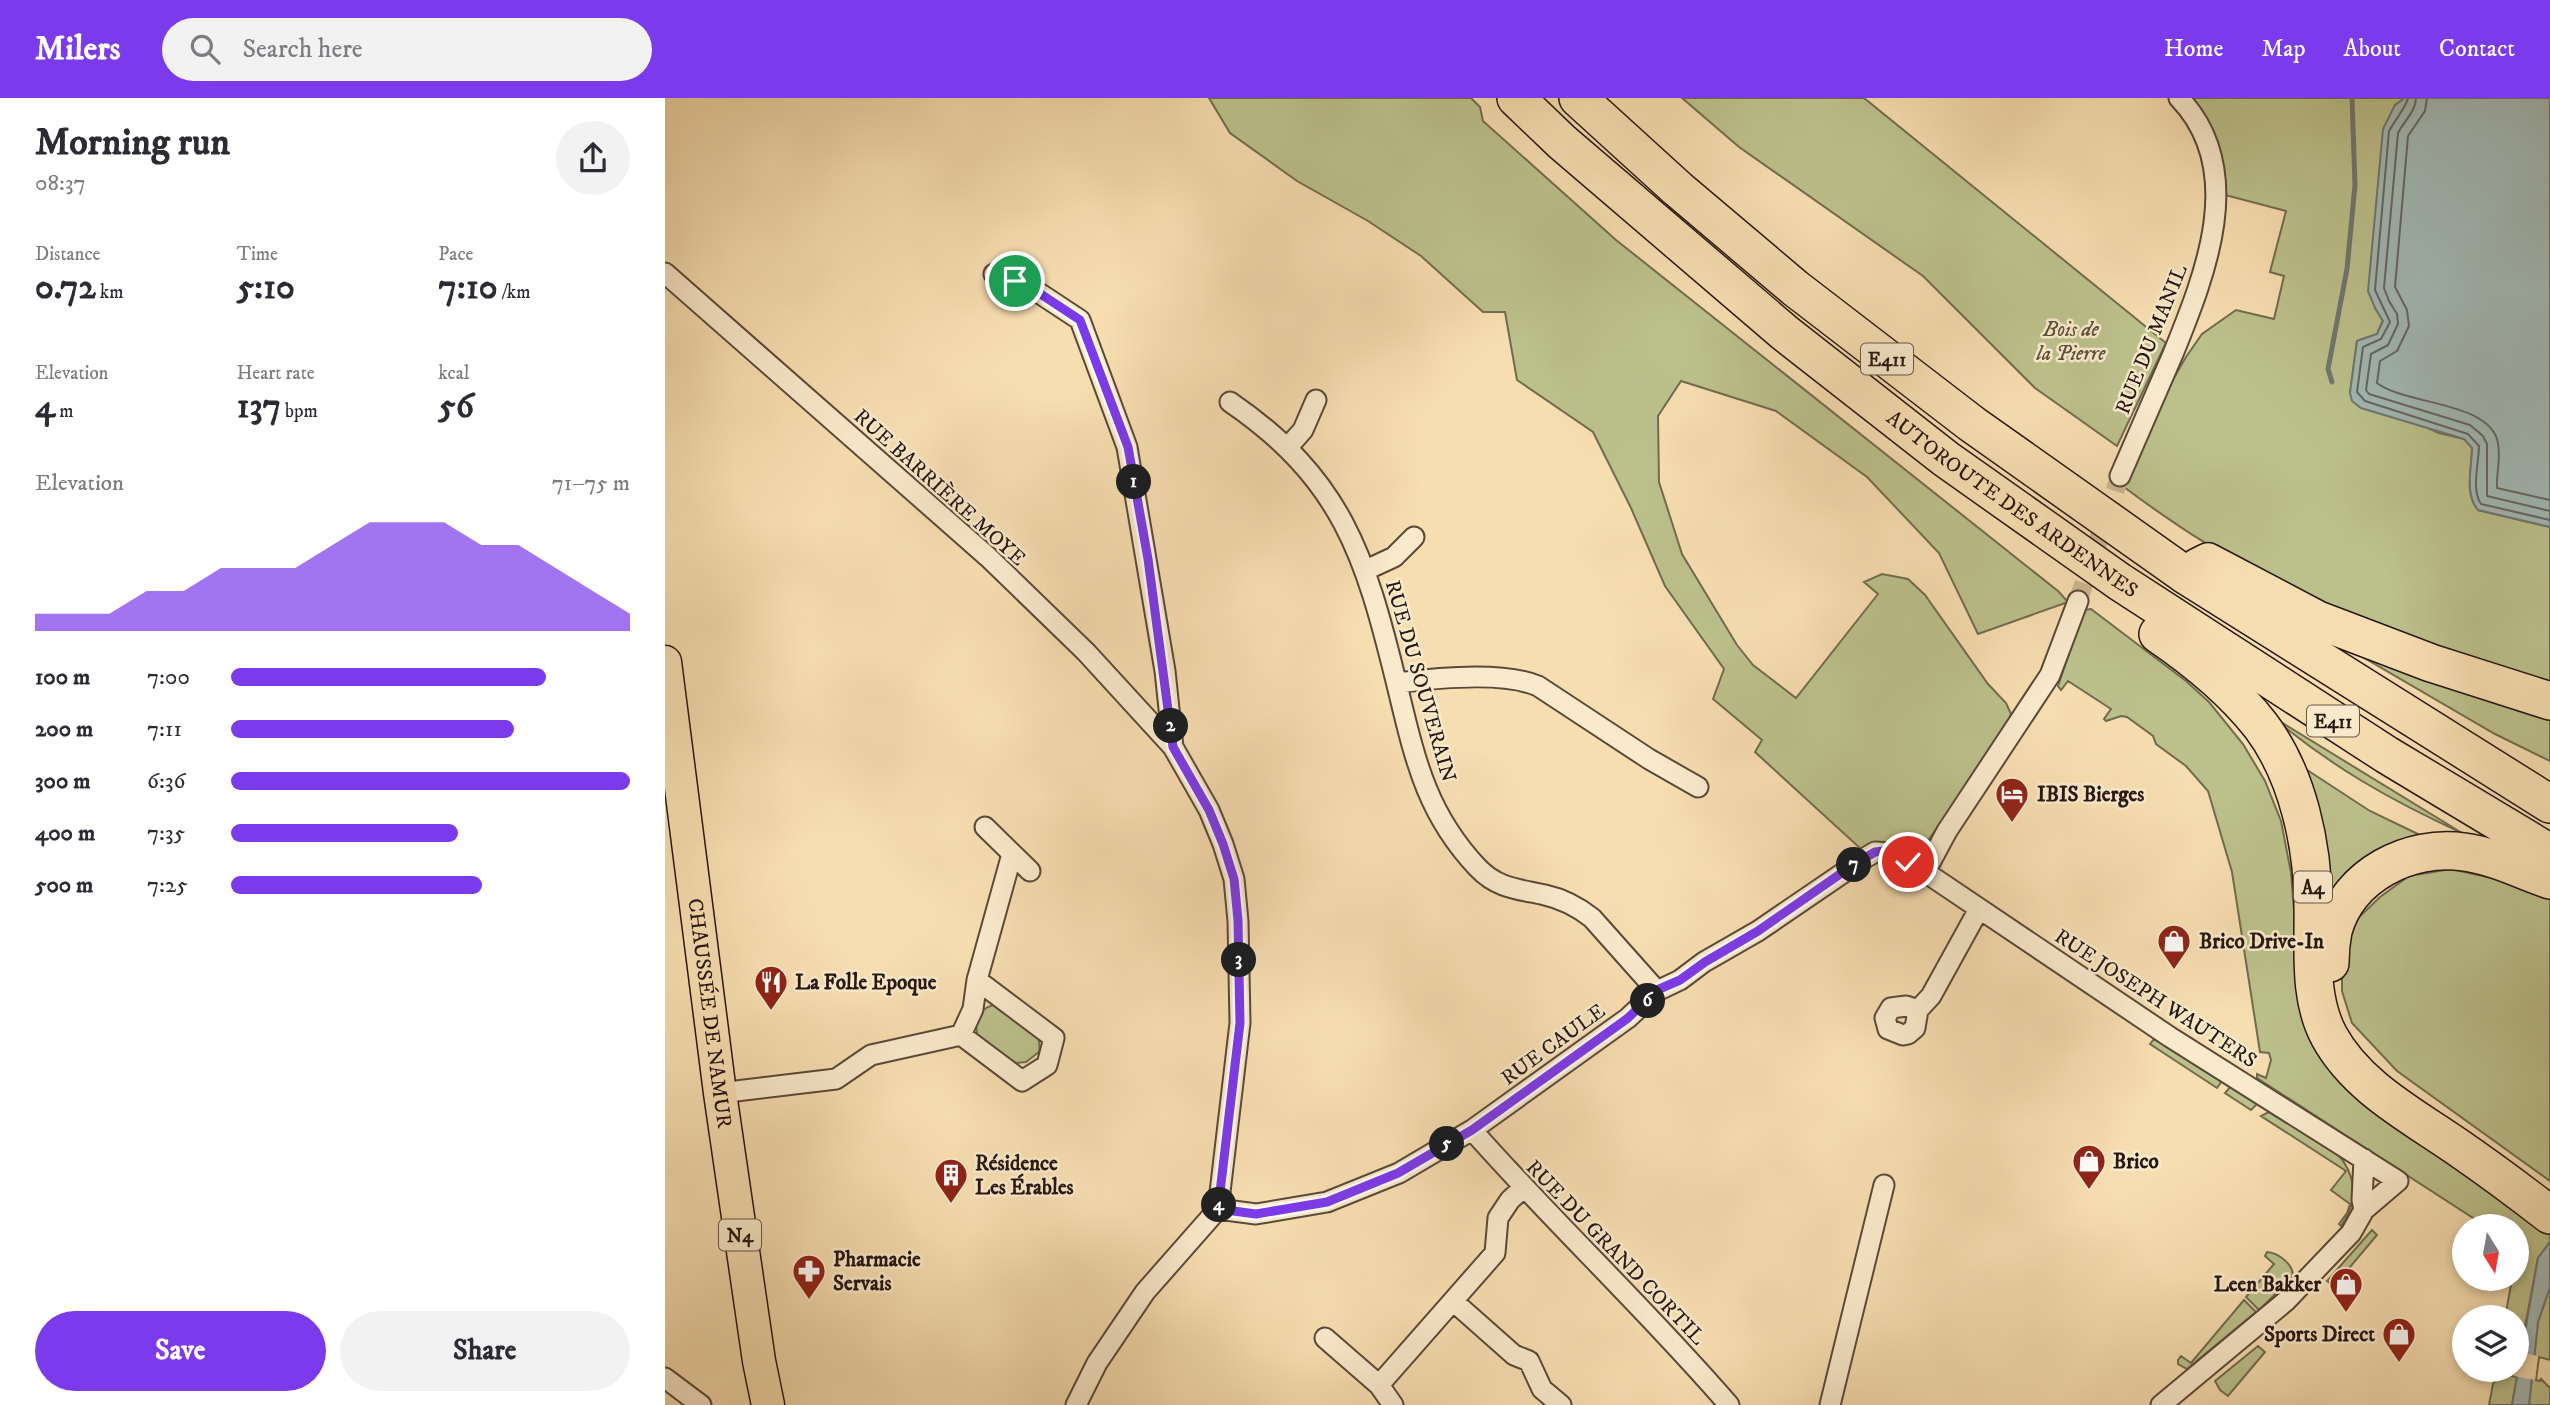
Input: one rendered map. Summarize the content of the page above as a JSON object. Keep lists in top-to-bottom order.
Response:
{
  "streets": {
    "highway": ["E411", "AUTOROUTE DES ARDENNES", "A4"],
    "main road": ["CHAUSSÉE DE NAMUR", "N4"],
    "street": [
      "RUE DU MANIL",
      "RUE BARRIÈRE MOYE",
      "RUE DU SOUVERAIN",
      "RUE JOSEPH WAUTERS",
      "RUE CAULE",
      "RUE DU GRAND CORTIL"
    ]
  },
  "crossings": [
    ["AUTOROUTE DES ARDENNES", "A4"],
    ["RUE DU SOUVERAIN", "RUE CAULE"],
    ["RUE JOSEPH WAUTERS", "RUE CAULE"],
    ["RUE CAULE", "RUE DU GRAND CORTIL"]
  ],
  "parks": ["Bois de la Pierre"],
  "places": {
    "hotel": ["IBIS Bierges"],
    "shop": [
      "Brico Drive-In",
      "Brico",
      "Leen Bakker",
      "Sports Direct"
    ],
    "restaurant": ["La Folle Epoque"],
    "building": ["Résidence Les Érables"],
    "pharmacy": ["Pharmacie Servais"]
  },
  "north": "bottom",
  "page": {
    "header": "Milers",
    "search": "Search here",
    "nav": [
      "Home",
      "Map",
      "About",
      "Contact"
    ],
    "heading": ["Morning run", "08:37"],
    "stats": [
      ["Distance", "0.72 km"],
      ["Time", "5:10"],
      ["Pace", "7:10 /km"],
      ["Elevation", "4 m"],
      ["Heart rate", "137 bpm"],
      ["kcal", "56"]
    ],
    "chart": ["Elevation", "71–75 m"],
    "pins": [
      "1",
      "2",
      "7",
      "3",
      "6",
      "5",
      "4"
    ],
    "list": [
      {
        "name": "100 m",
        "note": "7:00"
      },
      {
        "name": "200 m",
        "note": "7:11"
      },
      {
        "name": "300 m",
        "note": "6:36"
      },
      {
        "name": "400 m",
        "note": "7:35"
      },
      {
        "name": "500 m",
        "note": "7:25"
      }
    ],
    "buttons": ["Save", "Share"]
  }
}
